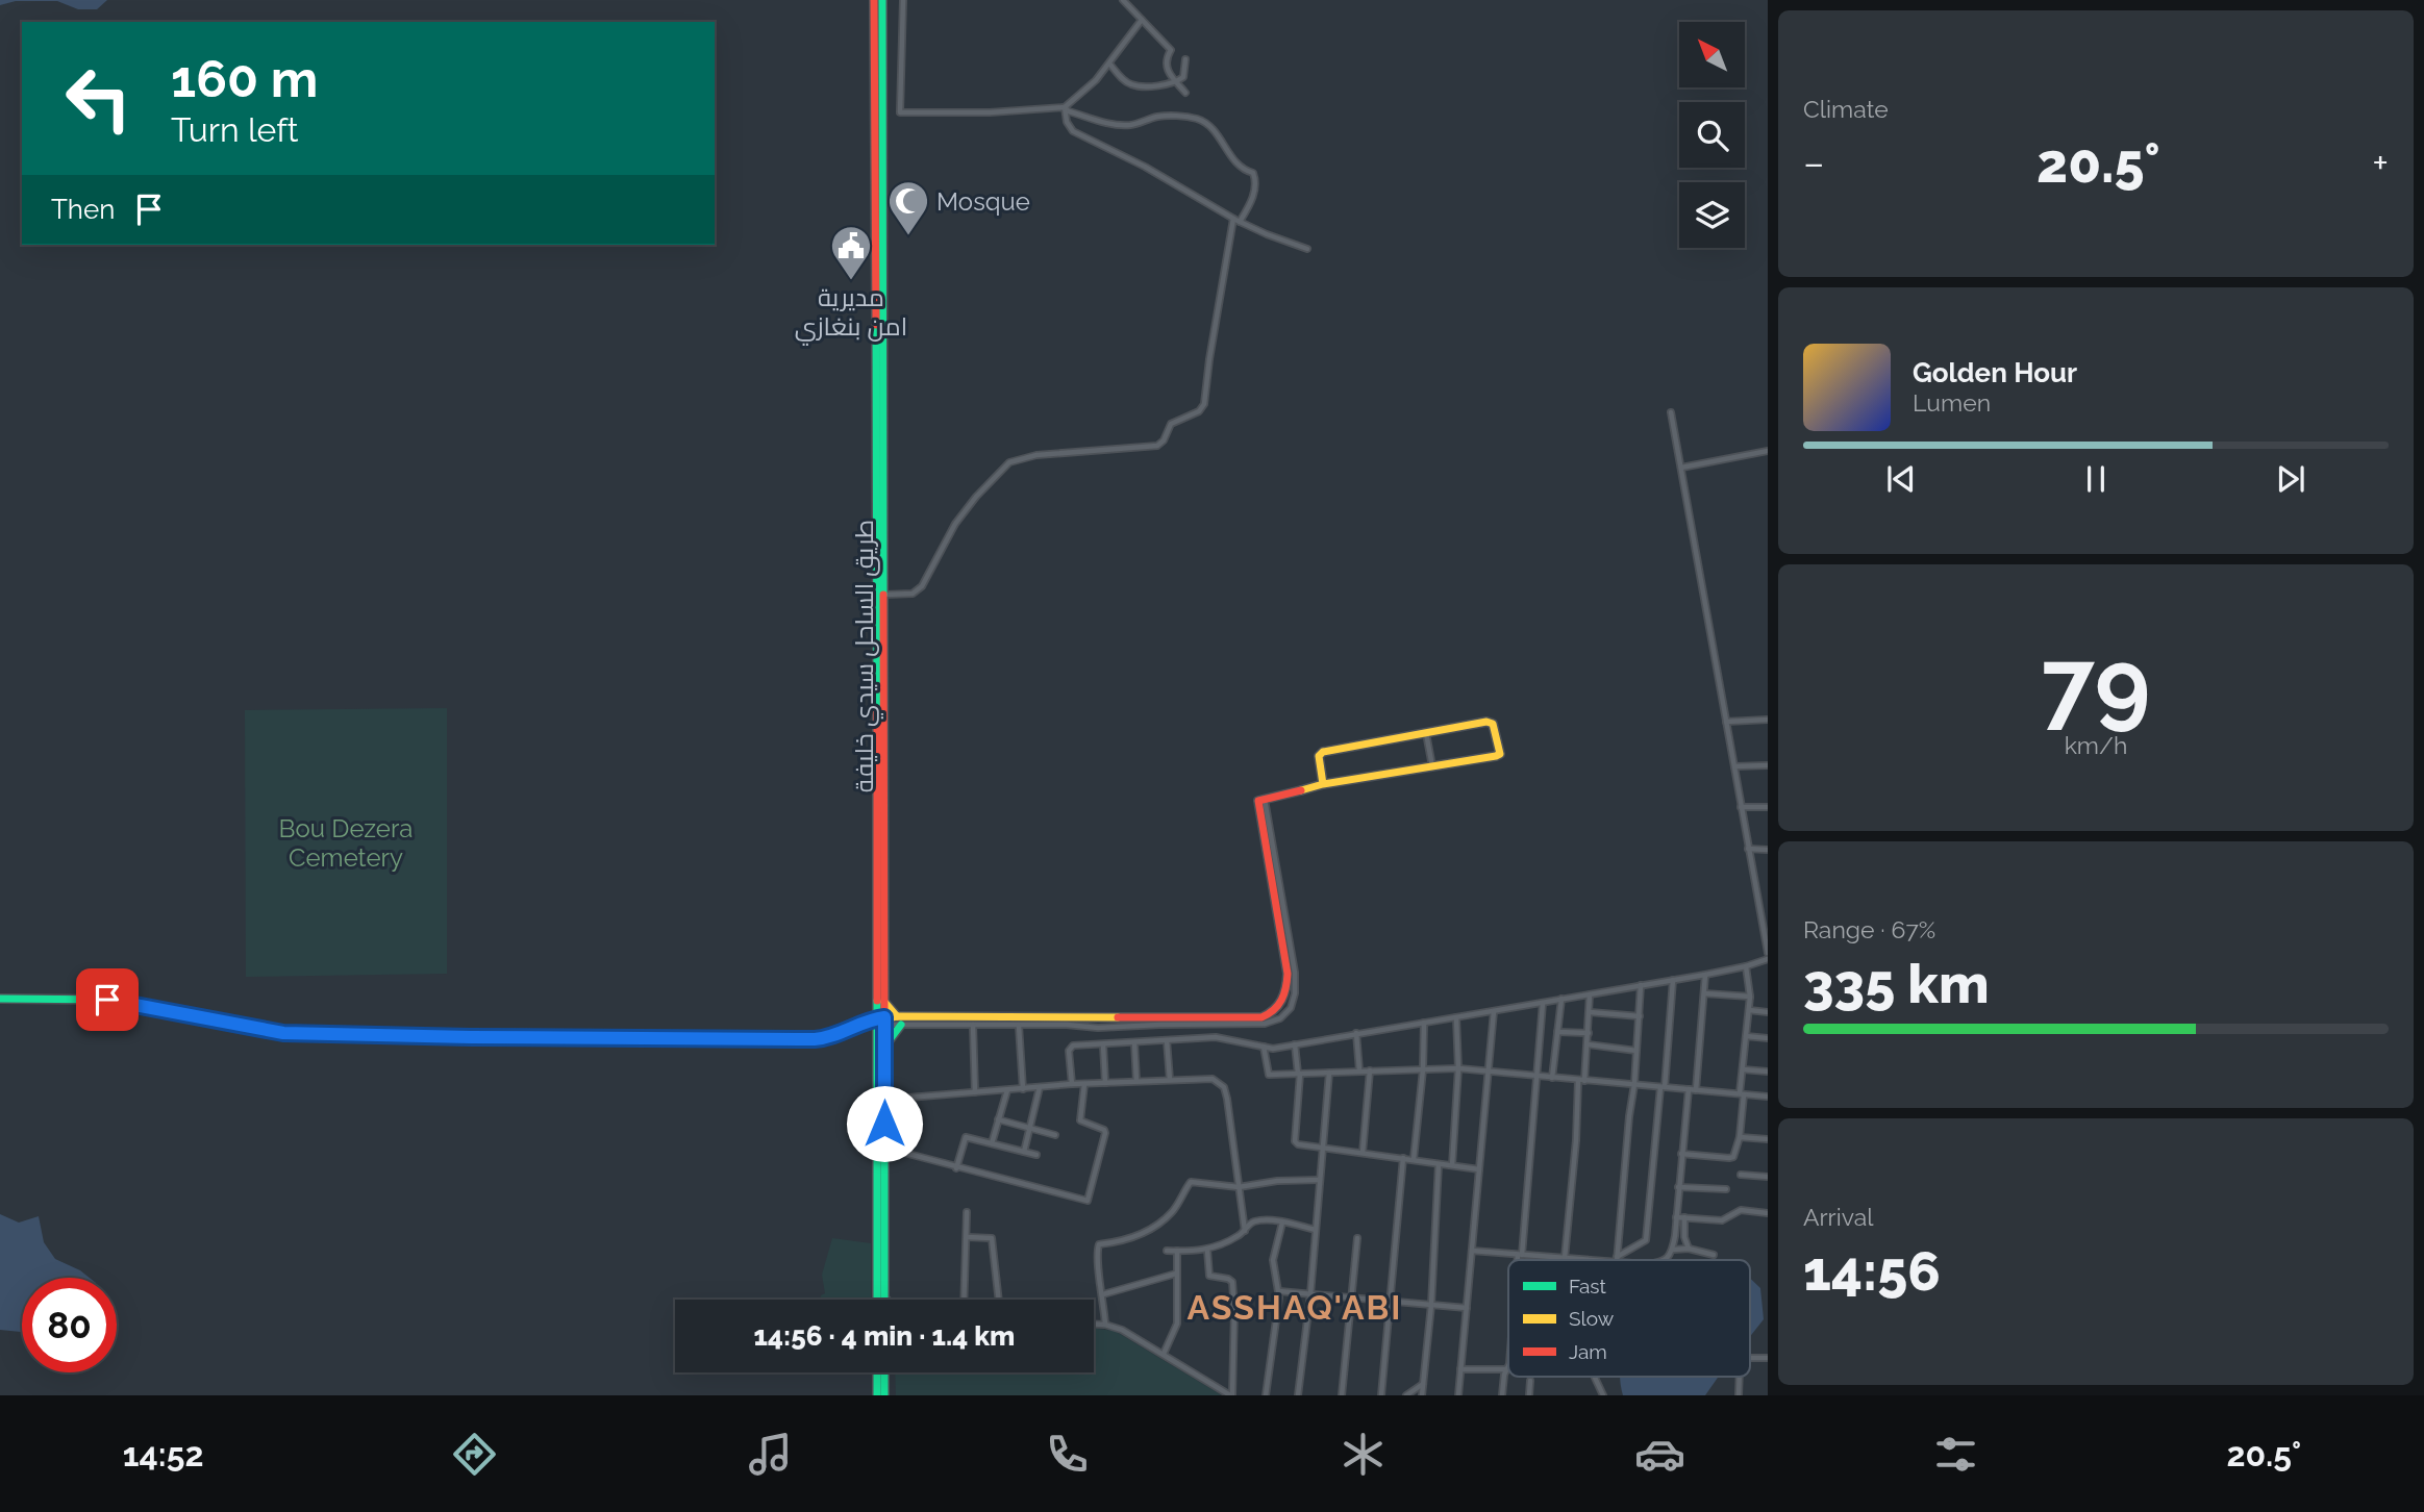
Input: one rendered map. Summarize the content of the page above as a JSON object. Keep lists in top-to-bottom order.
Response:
{
  "streets": {
    "main road": ["طريق الساحل سيدي خليفة"]
  },
  "districts": ["ASSHAQ'ABI"],
  "parks": ["Bou Dezera Cemetery"],
  "places": {
    "mosque": ["Mosque"],
    "public building": ["مديرية امن بنغازي"]
  },
  "legend": ["Fast", "Slow", "Jam"],
  "north": "top left",
  "page": {
    "tile": [
      "Climate",
      ["79", "km/h"],
      ["Range · 67%", "335 km"],
      ["Arrival", "14:56"]
    ],
    "turn": ["160 m", "Turn left"],
    "heat": ["−", "20.5°", "+"],
    "then": "Then",
    "song": ["Golden Hour", "Lumen"],
    "limit": "80",
    "trip": "14:56 · 4 min · 1.4 km",
    "tabs": ["14:52", "20.5°"]
  }
}
